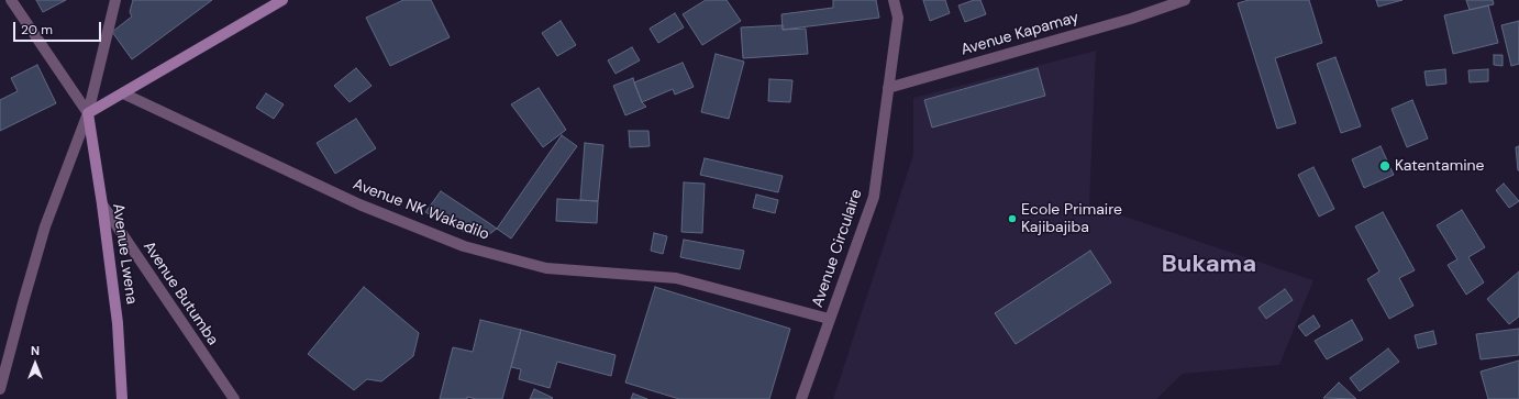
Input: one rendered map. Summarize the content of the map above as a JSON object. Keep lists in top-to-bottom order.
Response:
{
  "streets": {
    "main road": ["Avenue Lwena"],
    "street": [
      "Avenue Kapamay",
      "Avenue NK Wakadilo",
      "Avenue Circulaire",
      "Avenue Butumba"
    ]
  },
  "crossings": [
    ["Avenue Kapamay", "Avenue Circulaire"],
    ["Avenue NK Wakadilo", "Avenue Circulaire"],
    ["Avenue Lwena", "Avenue Butumba"]
  ],
  "districts": ["Bukama"],
  "places": ["Katentamine", "Ecole Primaire Kajibajiba"],
  "scale_bar": "20 m",
  "north": "top"
}
